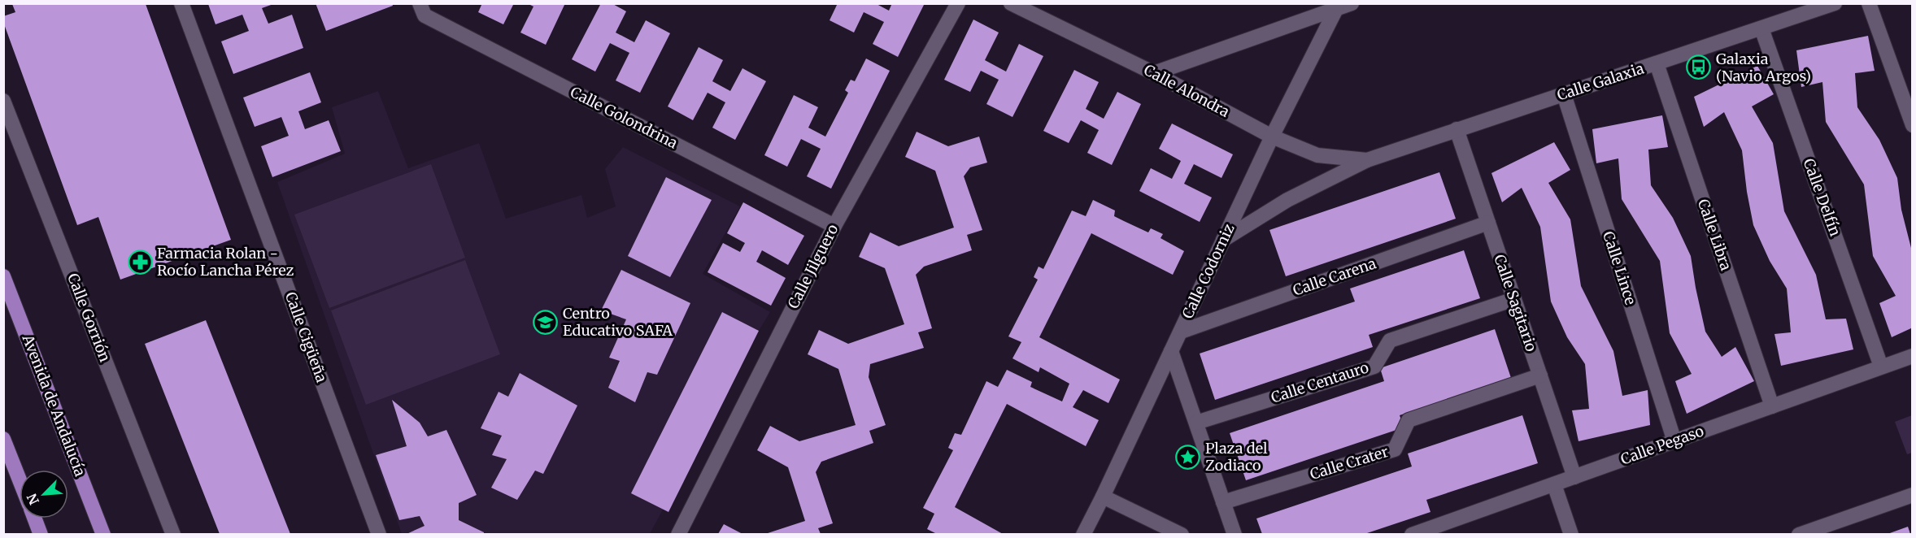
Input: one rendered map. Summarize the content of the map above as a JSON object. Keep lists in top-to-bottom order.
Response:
{
  "streets": {
    "main road": ["Avenida de Andalucía"],
    "street": [
      "Calle Galaxia",
      "Calle Alondra",
      "Calle Golondrina",
      "Calle Delfín",
      "Calle Libra",
      "Calle Jilguero",
      "Calle Lince",
      "Calle Codorniz",
      "Calle Carena",
      "Calle Sagitario",
      "Calle Gorrión",
      "Calle Cigüeña",
      "Calle Centauro",
      "Calle Pegaso",
      "Calle Crater"
    ]
  },
  "crossings": [
    ["Calle Galaxia", "Calle Alondra"],
    ["Calle Galaxia", "Calle Delfín"],
    ["Calle Galaxia", "Calle Libra"],
    ["Calle Galaxia", "Calle Lince"],
    ["Calle Galaxia", "Calle Codorniz"],
    ["Calle Galaxia", "Calle Sagitario"],
    ["Calle Alondra", "Calle Codorniz"],
    ["Calle Golondrina", "Calle Jilguero"],
    ["Calle Delfín", "Calle Pegaso"],
    ["Calle Libra", "Calle Pegaso"],
    ["Calle Lince", "Calle Pegaso"],
    ["Calle Codorniz", "Calle Carena"],
    ["Calle Carena", "Calle Sagitario"],
    ["Calle Sagitario", "Calle Centauro"],
    ["Calle Sagitario", "Calle Pegaso"],
    ["Calle Sagitario", "Calle Crater"]
  ],
  "places": {
    "bus stop": ["Galaxia (Navio Argos)"],
    "pharmacy": ["Farmacia Rolan - Rocío Lancha Pérez"],
    "school or university": ["Centro Educativo SAFA"],
    "place": ["Plaza del Zodiaco"]
  },
  "north": "bottom left"
}
